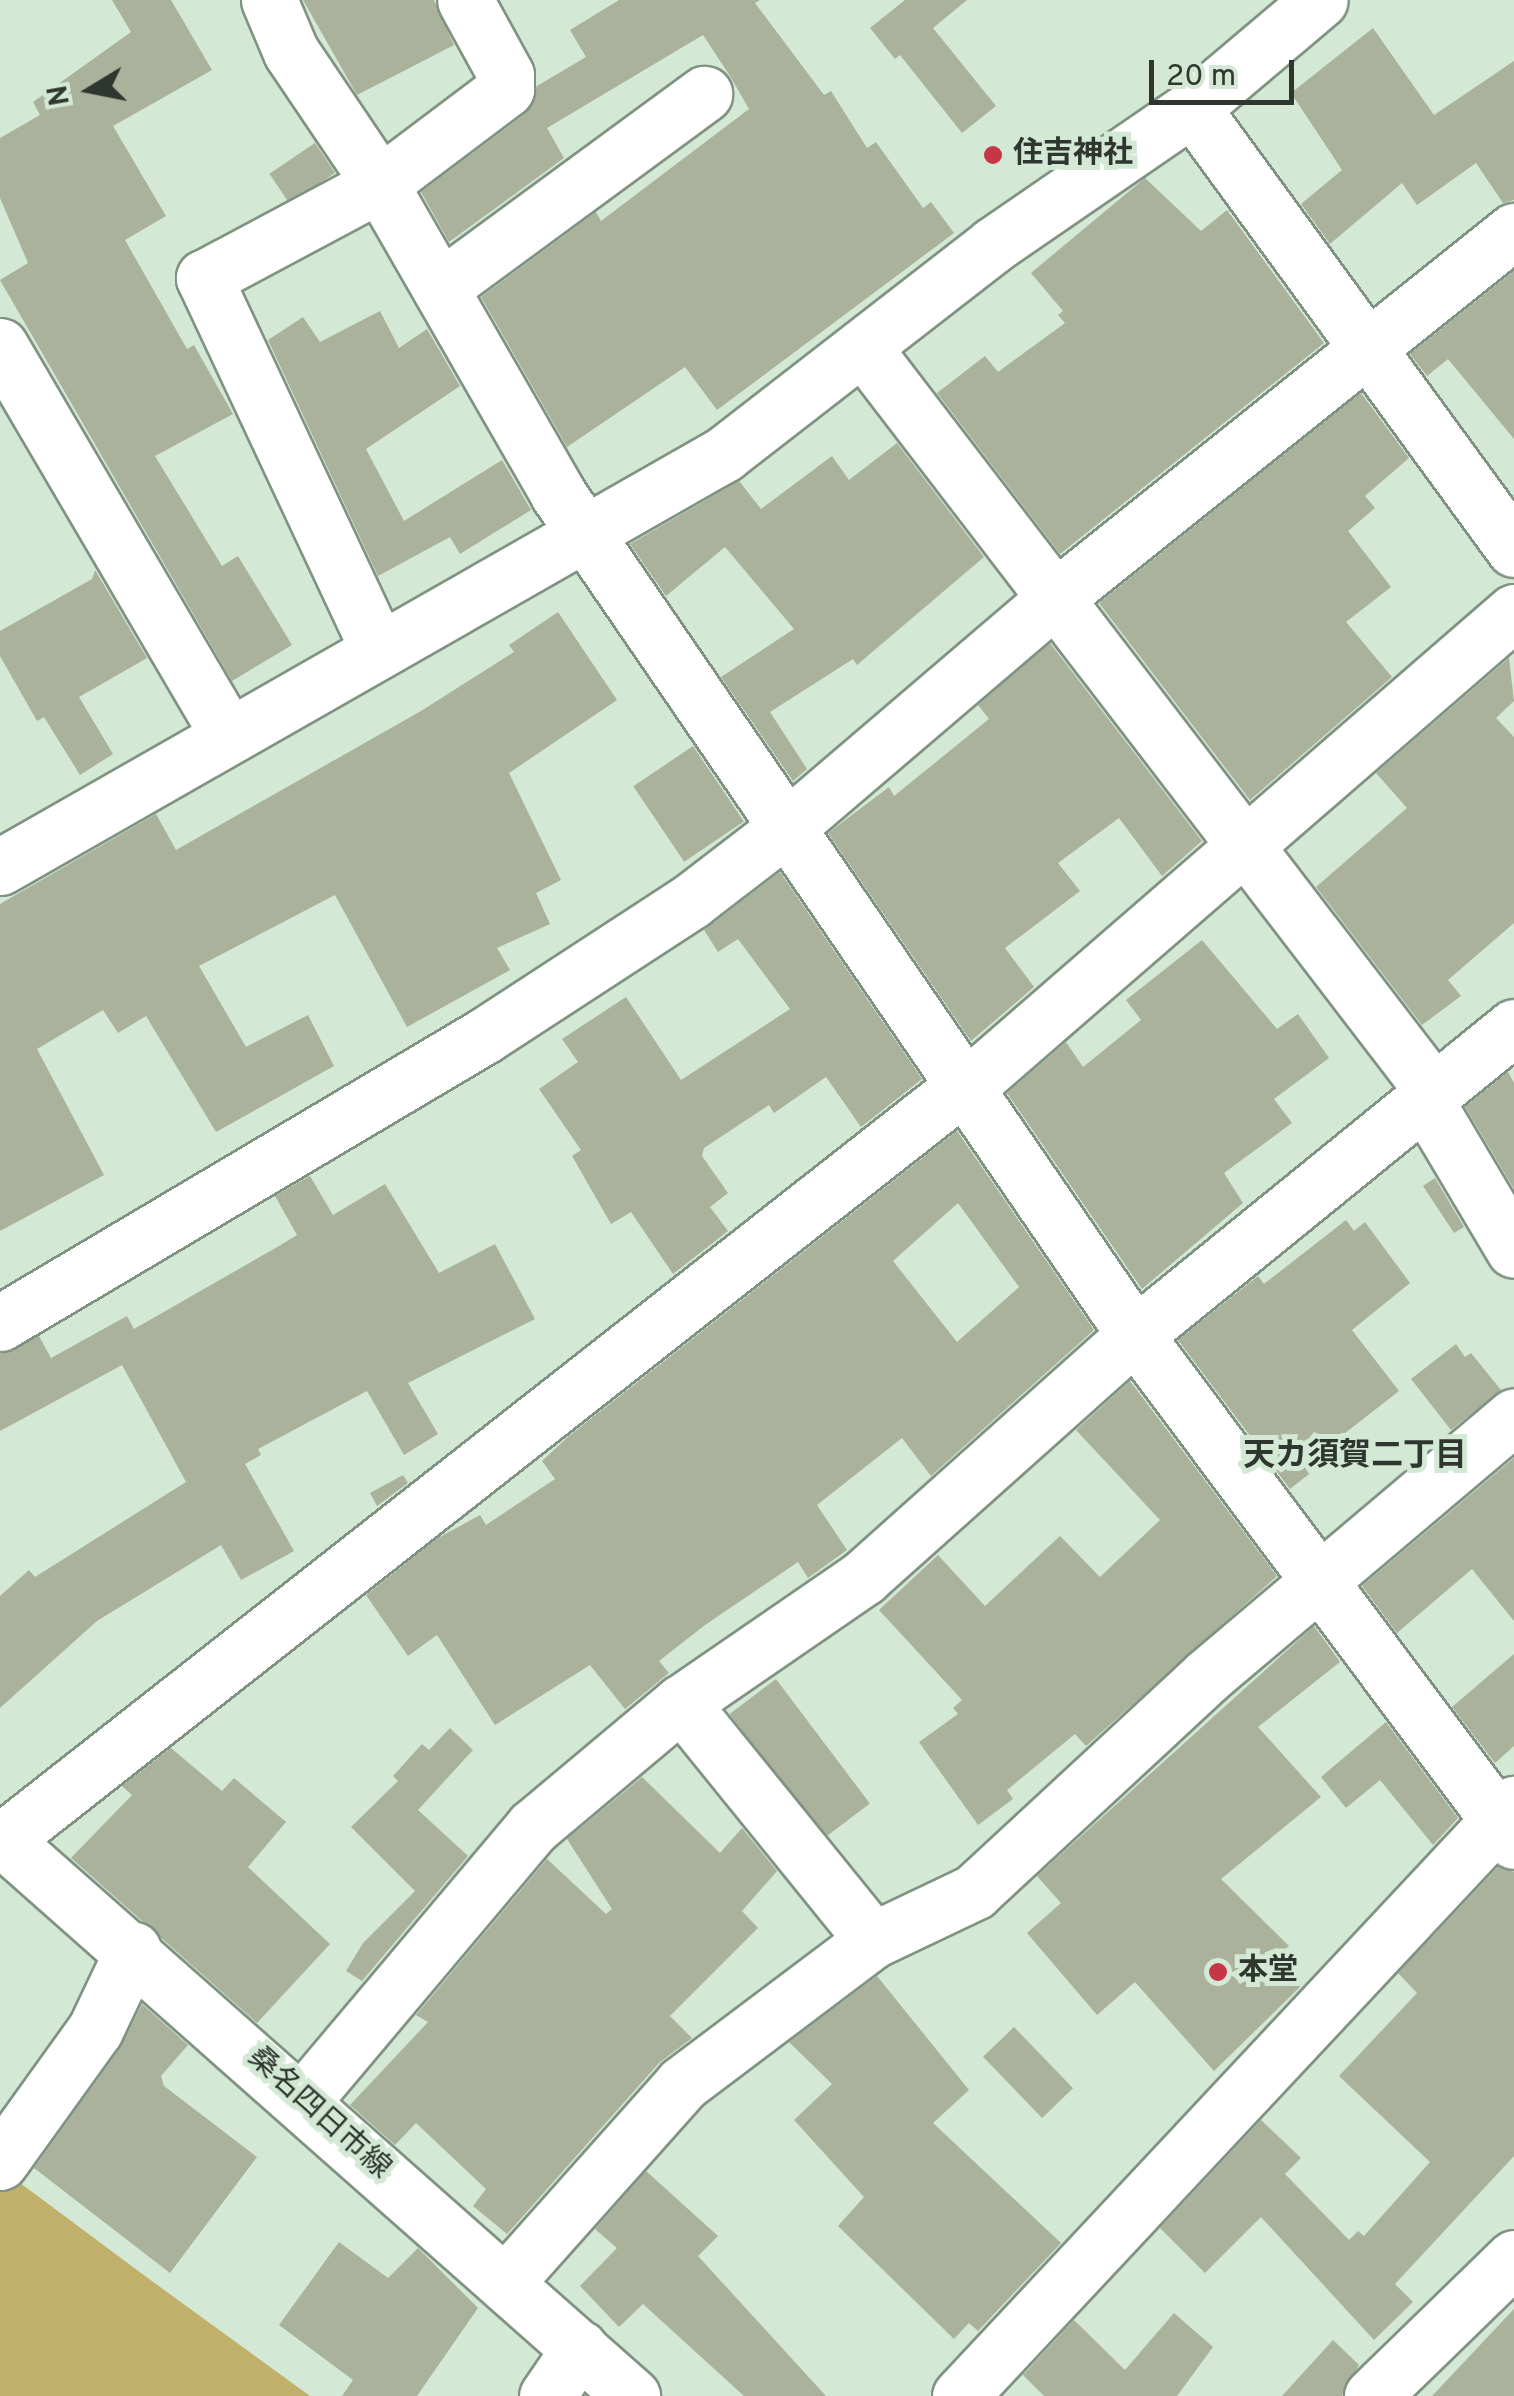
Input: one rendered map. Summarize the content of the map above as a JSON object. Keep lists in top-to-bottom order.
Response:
{
  "streets": {
    "street": ["桑名四日市線"]
  },
  "districts": ["天カ須賀二丁目"],
  "places": ["住吉神社", "本堂"],
  "scale_bar": "20 m",
  "north": "left"
}
